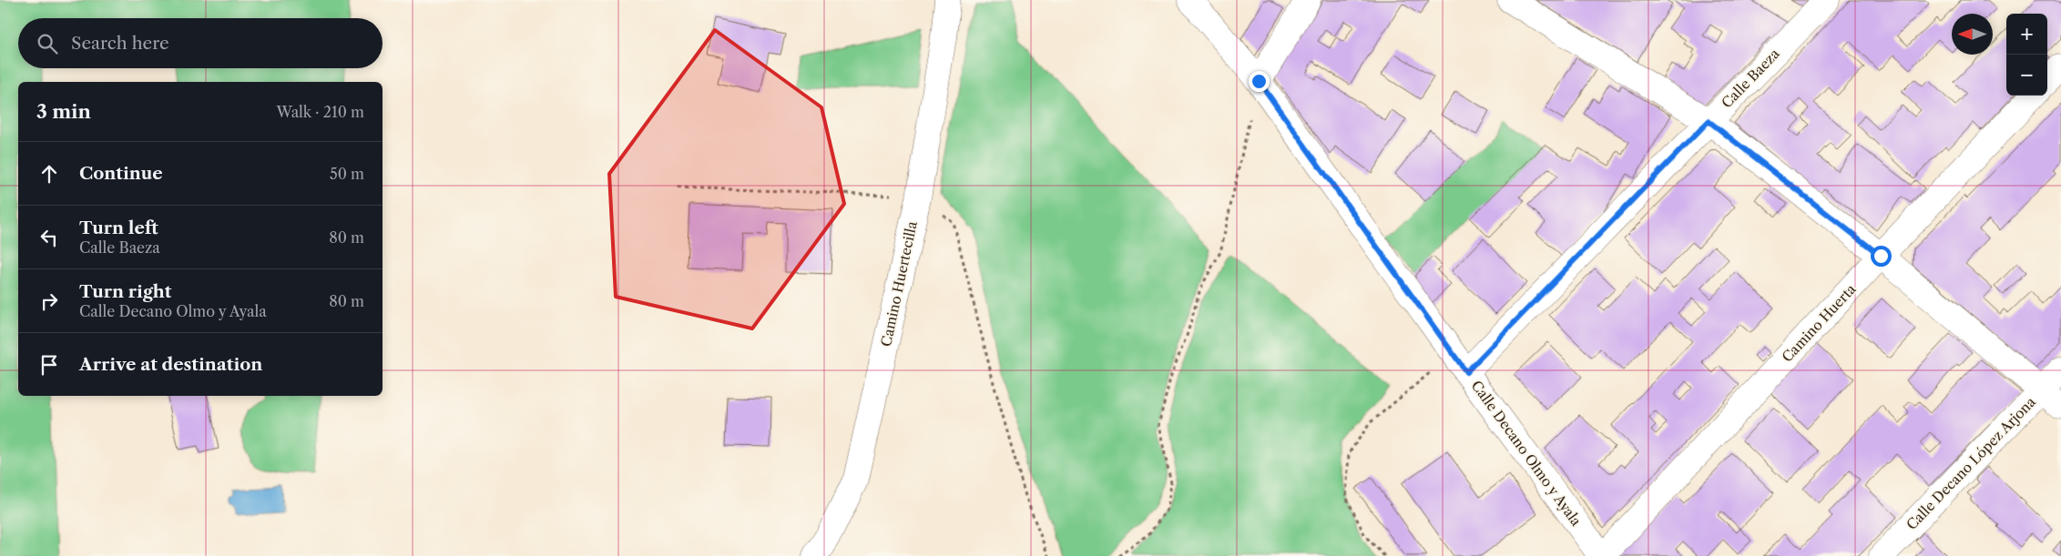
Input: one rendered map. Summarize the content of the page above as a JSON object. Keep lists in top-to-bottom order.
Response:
{
  "streets": {
    "street": [
      "Calle Baeza",
      "Camino Huertecilla",
      "Camino Huerta",
      "Calle Decano Olmo y Ayala",
      "Calle Decano López Arjona"
    ]
  },
  "crossings": [
    ["Calle Baeza", "Calle Decano Olmo y Ayala"],
    ["Camino Huerta", "Calle Decano Olmo y Ayala"]
  ],
  "north": "left",
  "page": {
    "map_buttons": ["+", "−"],
    "search": "Search here",
    "heading": ["3 min", "Walk · 210 m"],
    "list": [
      ["Continue", "50 m"],
      ["Turn left", "Calle Baeza", "80 m"],
      ["Turn right", "Calle Decano Olmo y Ayala", "80 m"],
      "Arrive at destination"
    ]
  }
}
